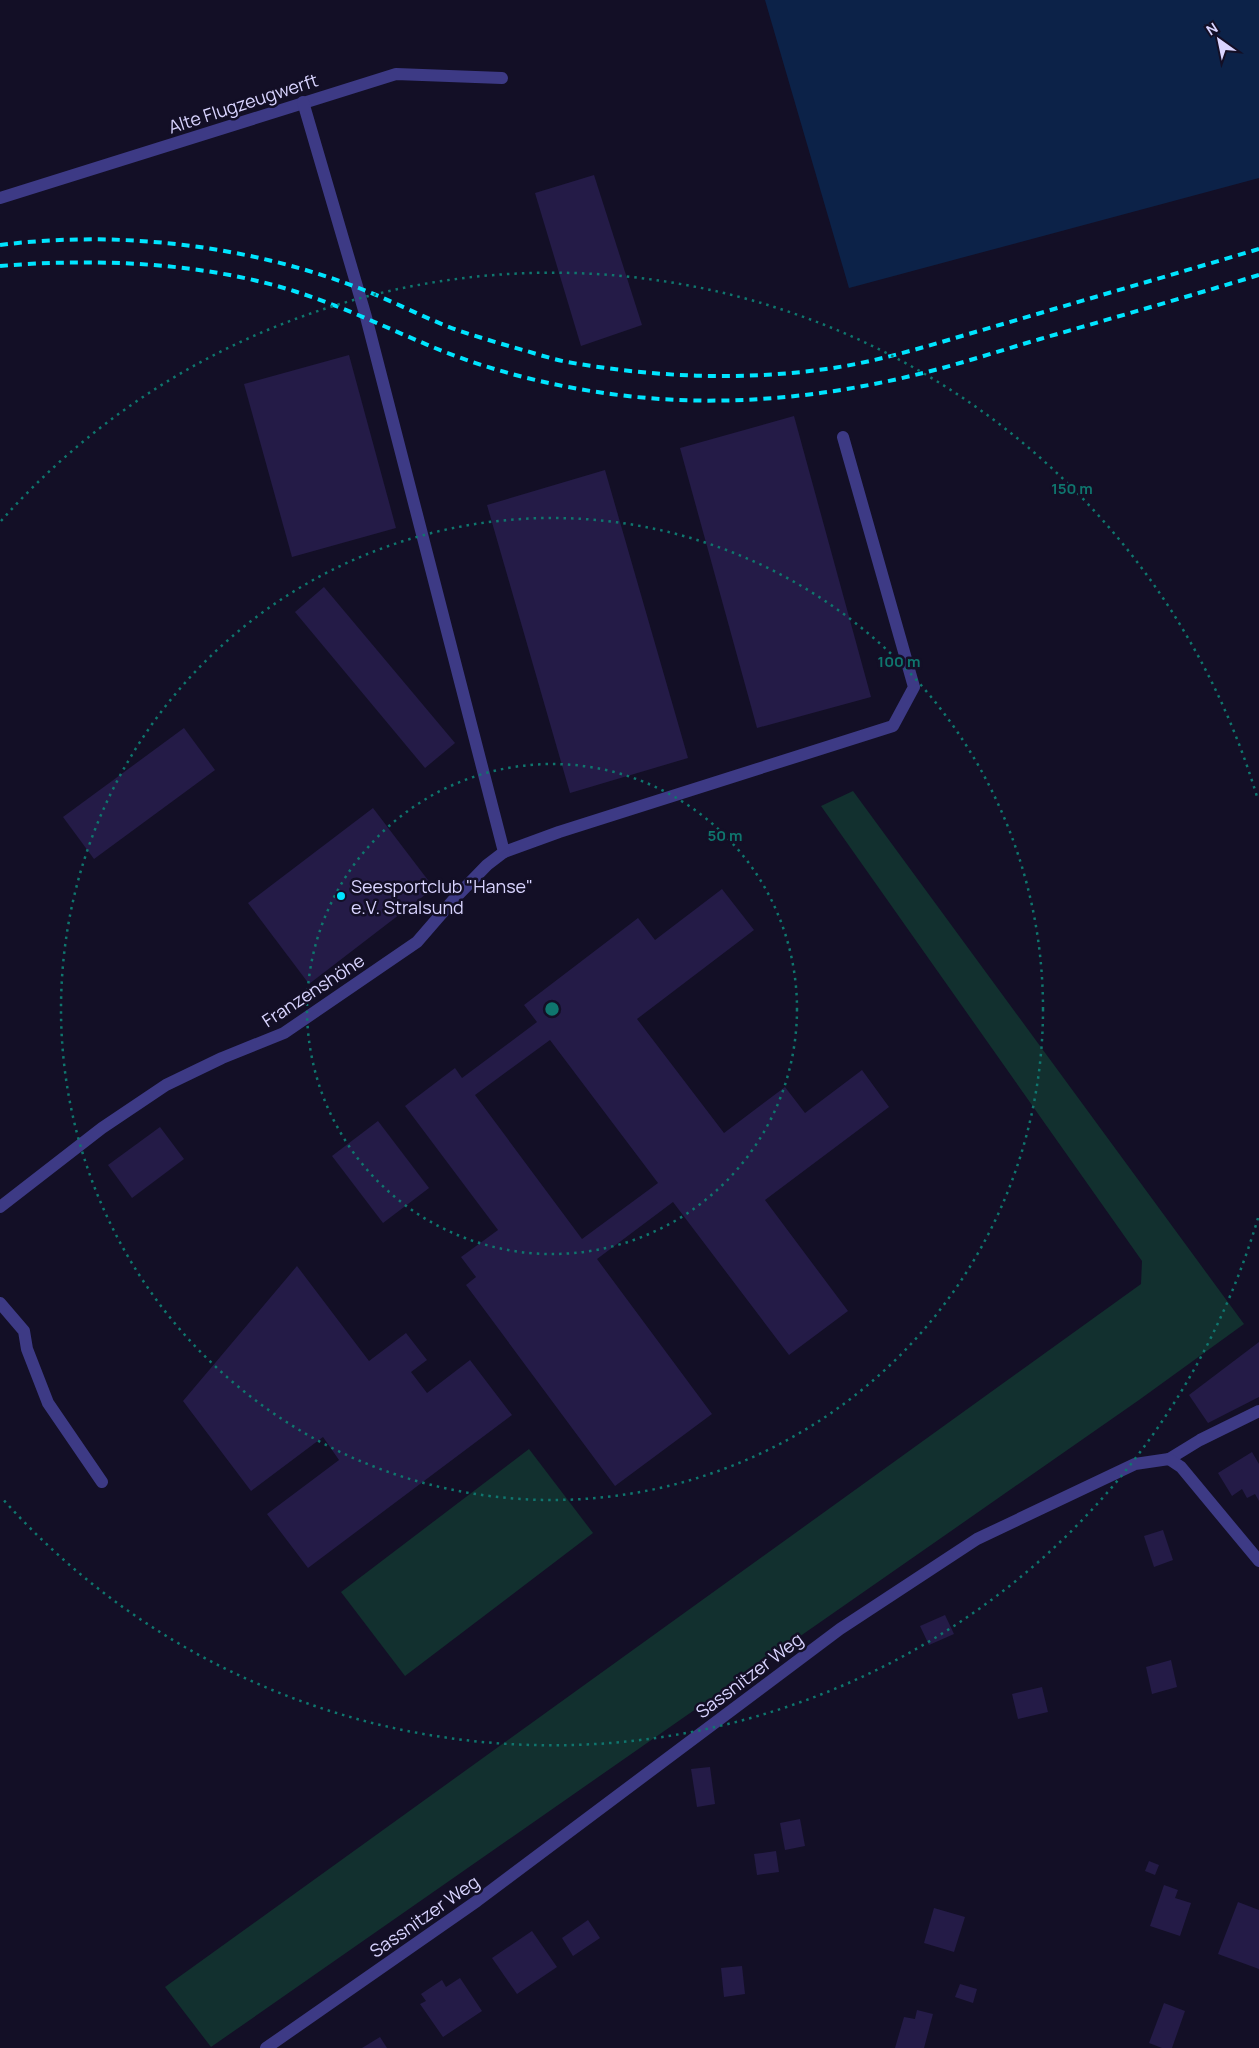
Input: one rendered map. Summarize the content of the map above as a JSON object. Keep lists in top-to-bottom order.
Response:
{
  "streets": {
    "street": ["Alte Flugzeugwerft", "Franzenshöhe", "Sassnitzer Weg"]
  },
  "places": ["Seesportclub \"Hanse\" e.V. Stralsund"],
  "north": "top left",
  "rings": ["150 m", "100 m", "50 m"]
}
